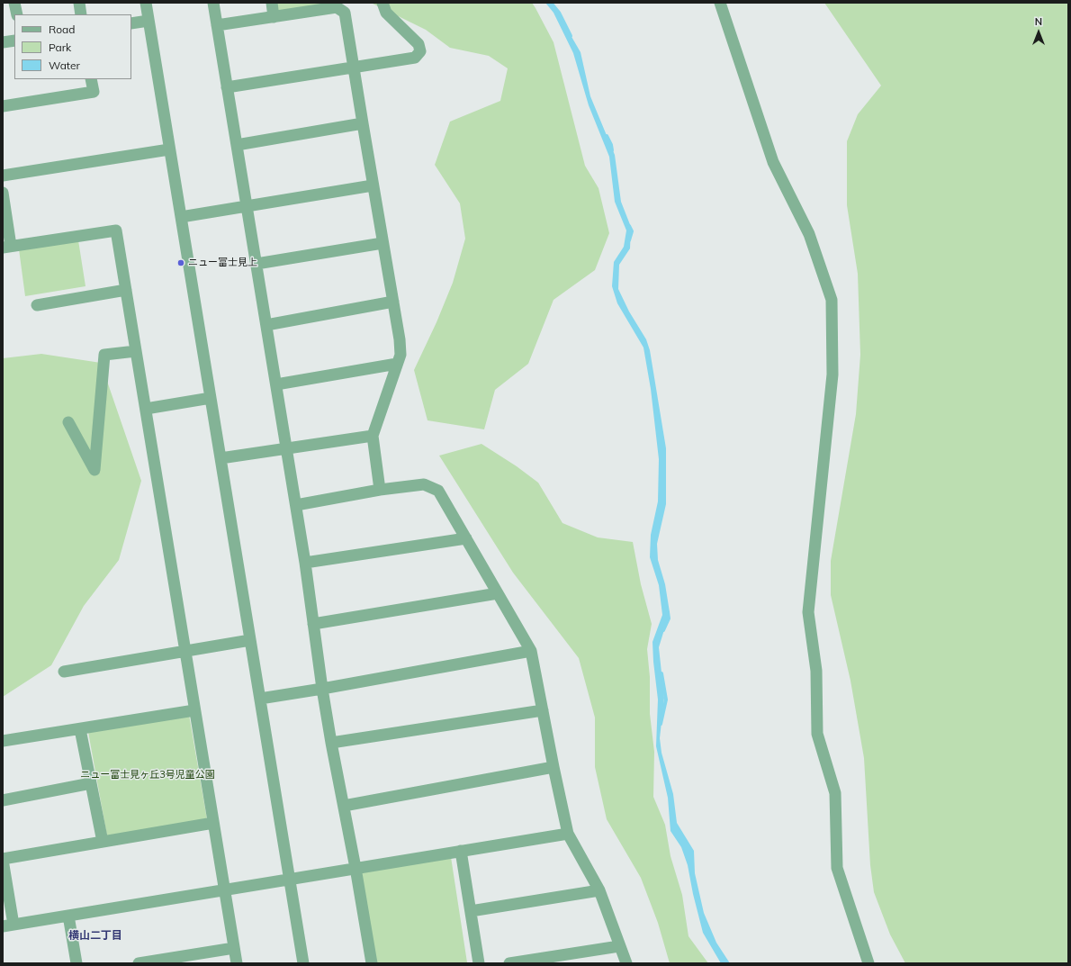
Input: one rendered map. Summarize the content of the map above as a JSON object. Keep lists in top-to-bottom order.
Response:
{
  "districts": ["横山二丁目"],
  "parks": ["ニュー富士見ヶ丘3号児童公園"],
  "places": ["ニュー富士見上"],
  "legend": ["Road", "Park", "Water"],
  "north": "top"
}
